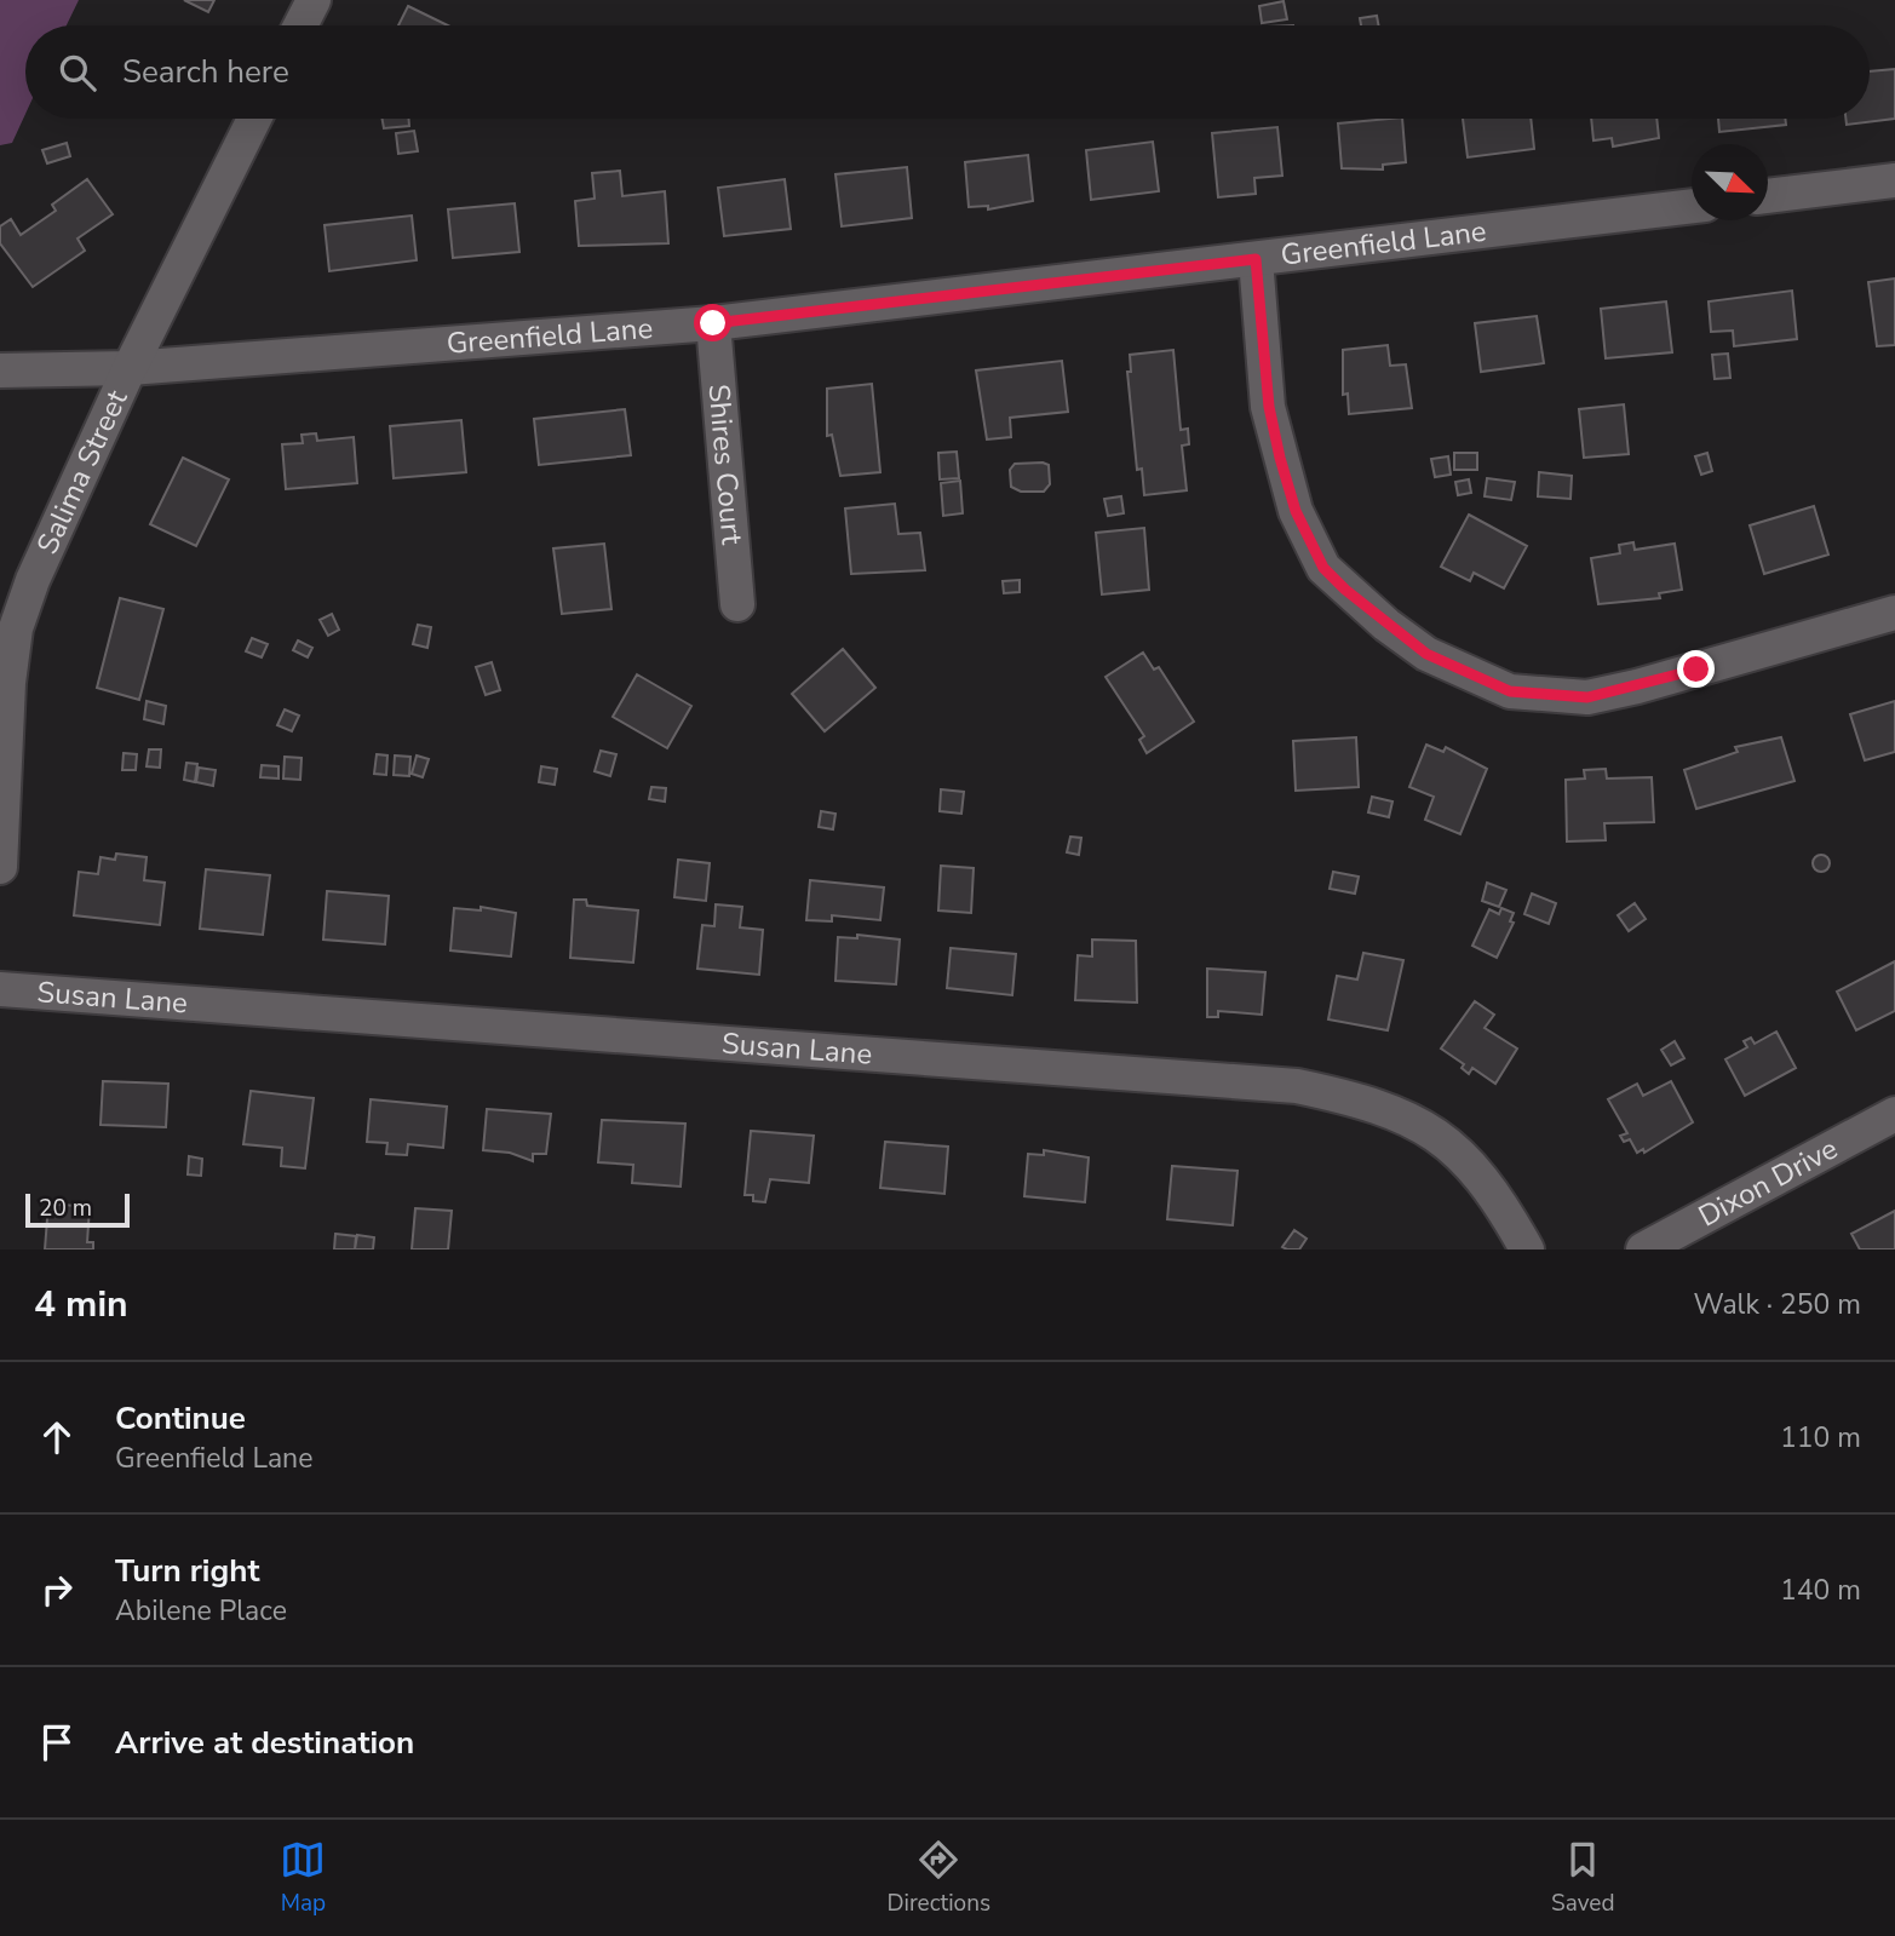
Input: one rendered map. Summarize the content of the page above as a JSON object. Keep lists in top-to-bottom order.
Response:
{
  "streets": {
    "street": [
      "Greenfield Lane",
      "Shires Court",
      "Salima Street",
      "Susan Lane",
      "Dixon Drive"
    ]
  },
  "crossings": [
    ["Greenfield Lane", "Shires Court"],
    ["Greenfield Lane", "Salima Street"]
  ],
  "scale_bar": "20 m",
  "north": "bottom right",
  "page": {
    "search": "Search here",
    "scale": "20 m",
    "heading": ["4 min", "Walk · 250 m"],
    "list": [
      ["Continue", "Greenfield Lane", "110 m"],
      ["Turn right", "Abilene Place", "140 m"],
      "Arrive at destination"
    ],
    "nav": ["Map", "Directions", "Saved"]
  }
}
